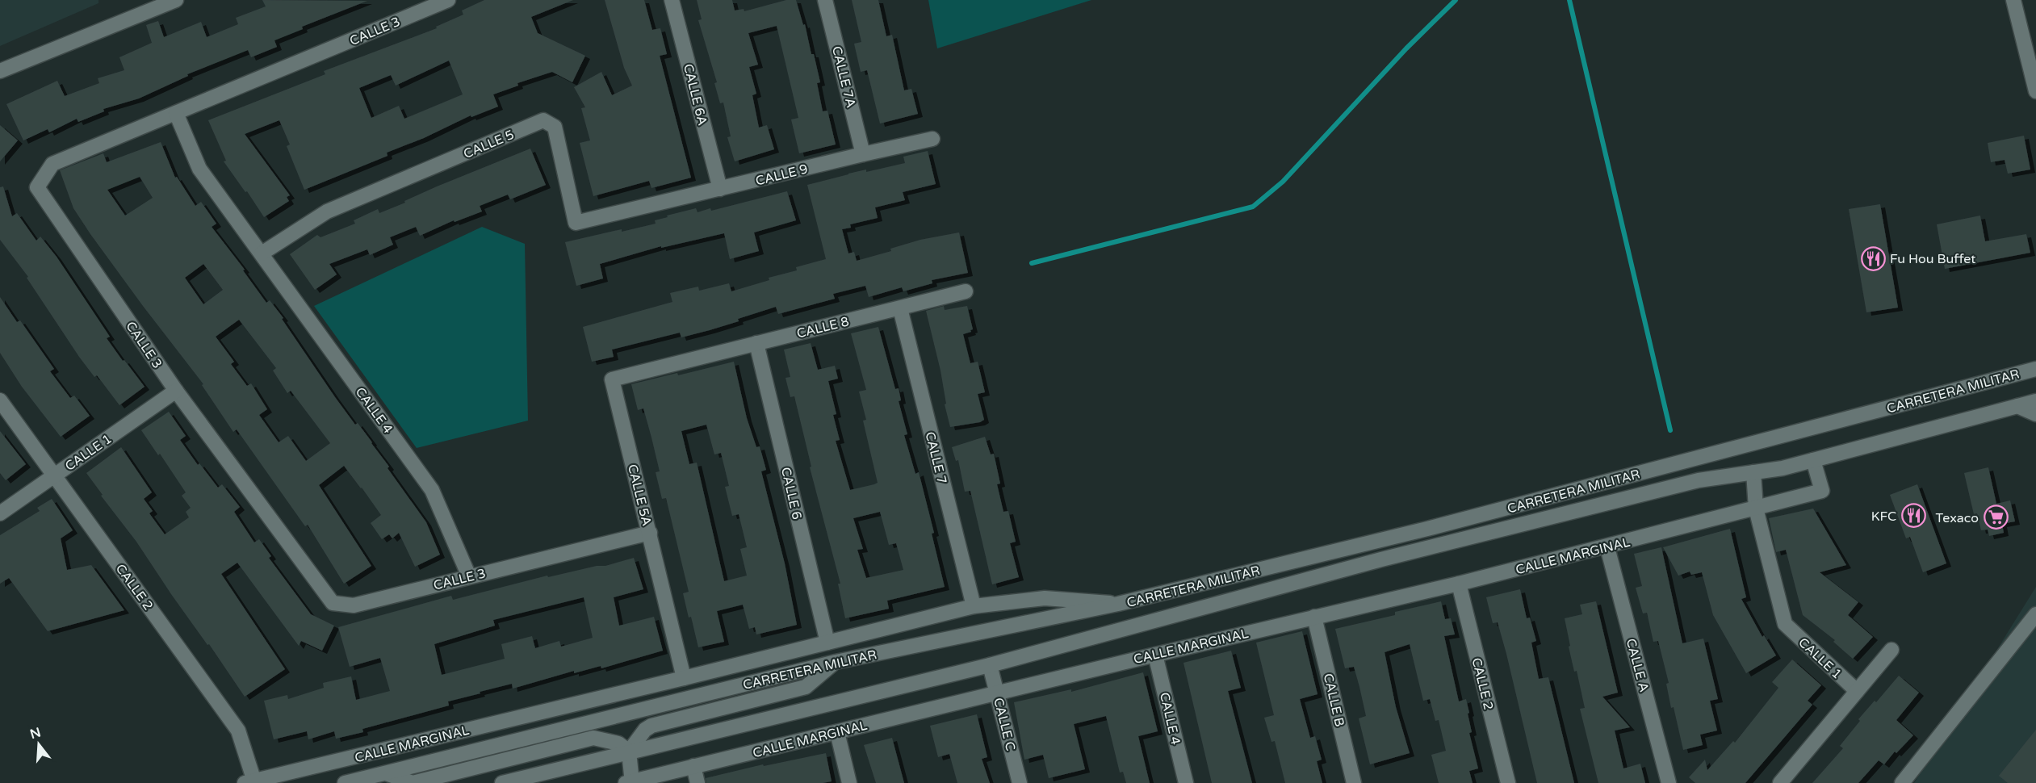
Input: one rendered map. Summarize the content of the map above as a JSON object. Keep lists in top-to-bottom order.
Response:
{
  "streets": {
    "street": [
      "CALLE 3",
      "CALLE 7A",
      "CALLE 6A",
      "CALLE 5",
      "CALLE 9",
      "CALLE 8",
      "CARRETERA MILITAR",
      "CALLE 4",
      "CALLE 1",
      "CALLE 7",
      "CALLE 6",
      "CALLE 5A",
      "CALLE MARGINAL",
      "CALLE 2",
      "CALLE A",
      "CALLE B",
      "CALLE C"
    ]
  },
  "crossings": [
    ["CALLE 3", "CALLE 4"],
    ["CALLE 3", "CALLE 1"],
    ["CALLE 3", "CALLE 5A"],
    ["CALLE 7A", "CALLE 9"],
    ["CALLE 6A", "CALLE 9"],
    ["CALLE 5", "CALLE 9"],
    ["CALLE 5", "CALLE 4"],
    ["CALLE 8", "CALLE 7"],
    ["CALLE 8", "CALLE 6"],
    ["CALLE 8", "CALLE 5A"],
    ["CARRETERA MILITAR", "CALLE MARGINAL"],
    ["CARRETERA MILITAR", "CALLE C"],
    ["CALLE 4", "CALLE MARGINAL"],
    ["CALLE 1", "CALLE MARGINAL"],
    ["CALLE 1", "CALLE 2"],
    ["CALLE 7", "CALLE MARGINAL"],
    ["CALLE 6", "CALLE MARGINAL"],
    ["CALLE 5A", "CALLE MARGINAL"],
    ["CALLE MARGINAL", "CALLE 2"],
    ["CALLE MARGINAL", "CALLE A"],
    ["CALLE MARGINAL", "CALLE B"],
    ["CALLE MARGINAL", "CALLE C"]
  ],
  "places": {
    "restaurant": ["Fu Hou Buffet", "KFC"],
    "supermarket": ["Texaco"]
  },
  "north": "top"
}
